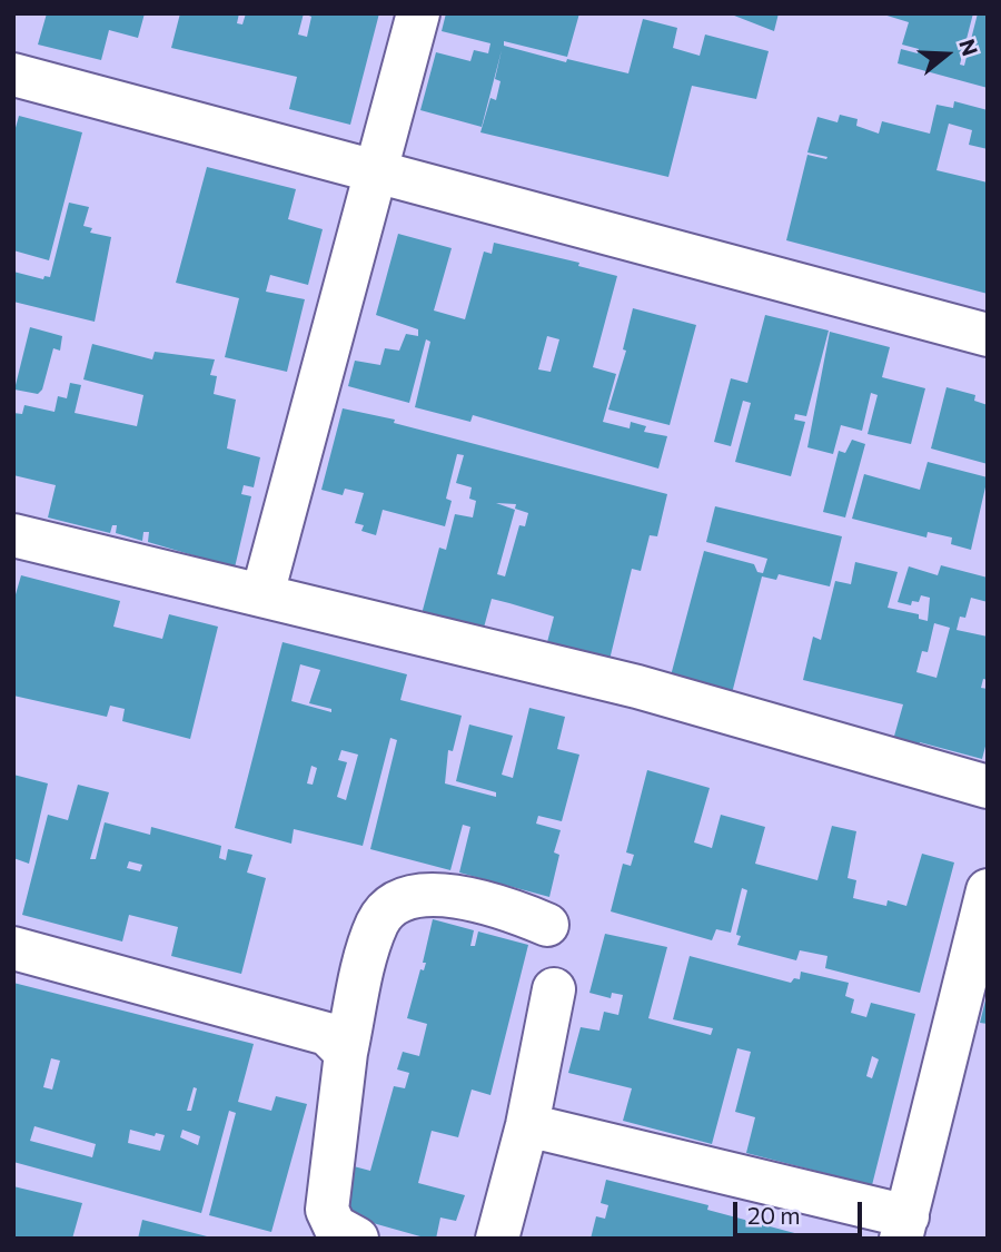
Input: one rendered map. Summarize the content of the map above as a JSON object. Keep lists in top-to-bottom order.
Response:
{
  "scale_bar": "20 m",
  "north": "right"
}
